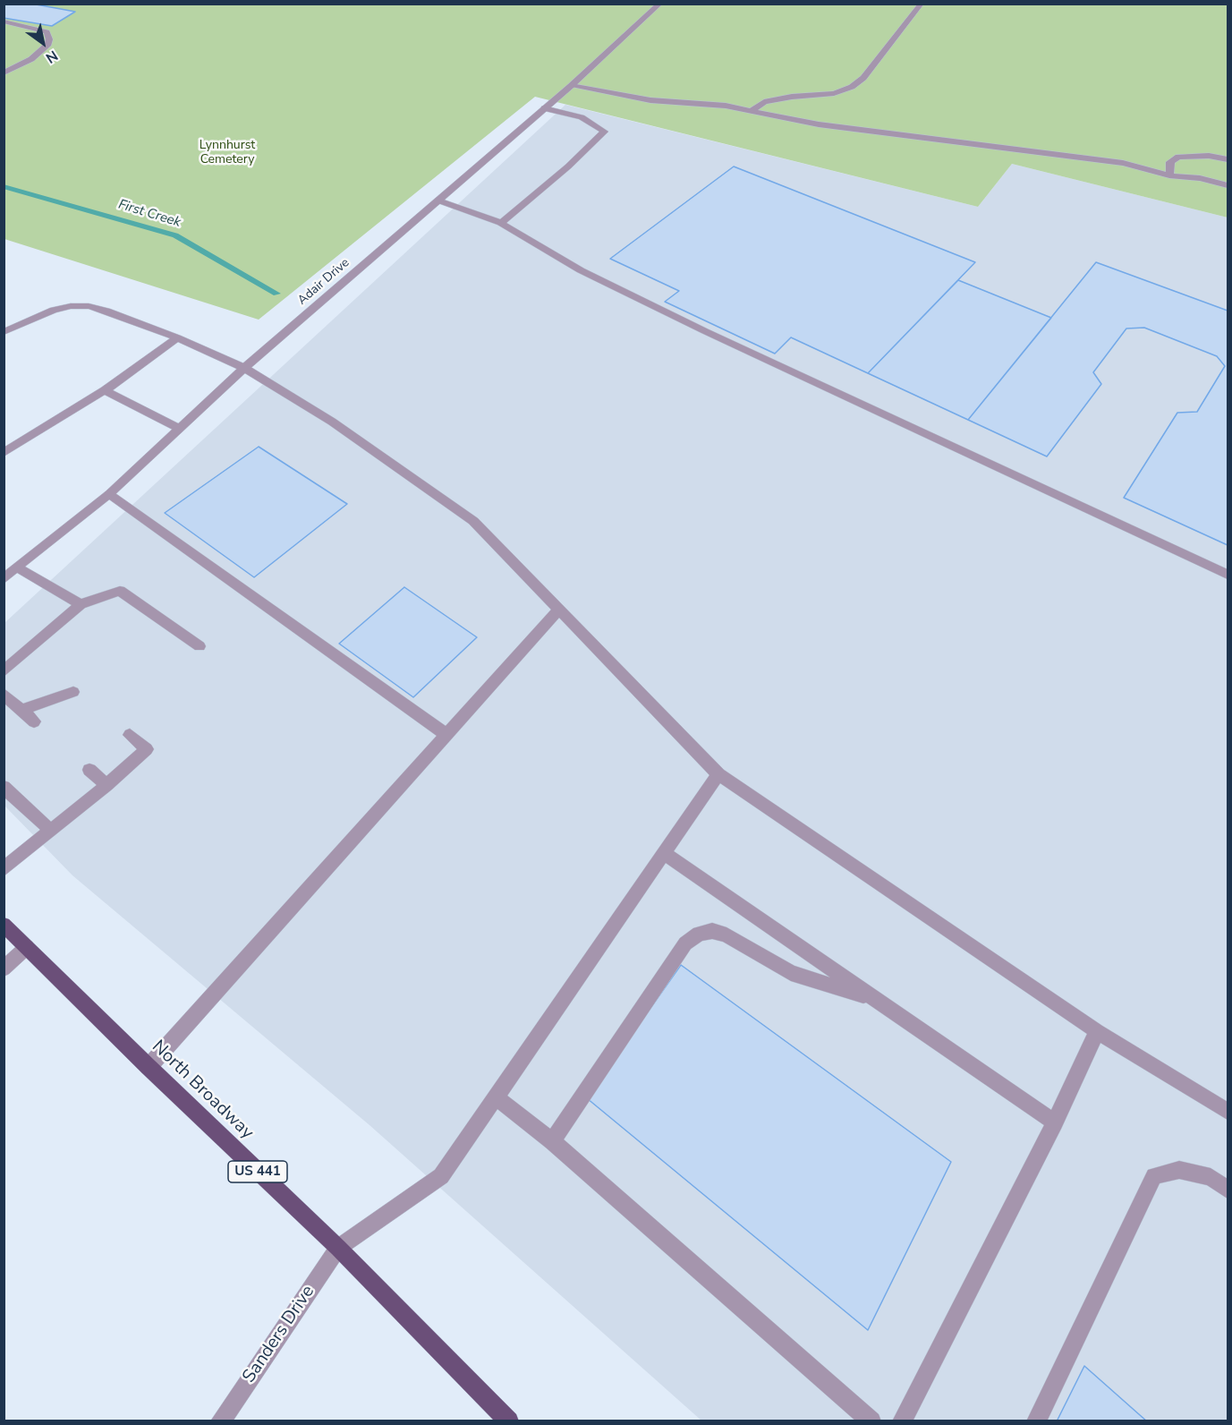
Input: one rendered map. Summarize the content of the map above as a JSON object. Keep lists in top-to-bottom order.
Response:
{
  "streets": {
    "main road": ["North Broadway", "US 441"],
    "street": ["Adair Drive", "Sanders Drive"]
  },
  "crossings": [
    ["North Broadway", "Sanders Drive"]
  ],
  "water": ["First Creek"],
  "parks": ["Lynnhurst Cemetery"],
  "north": "bottom right"
}
